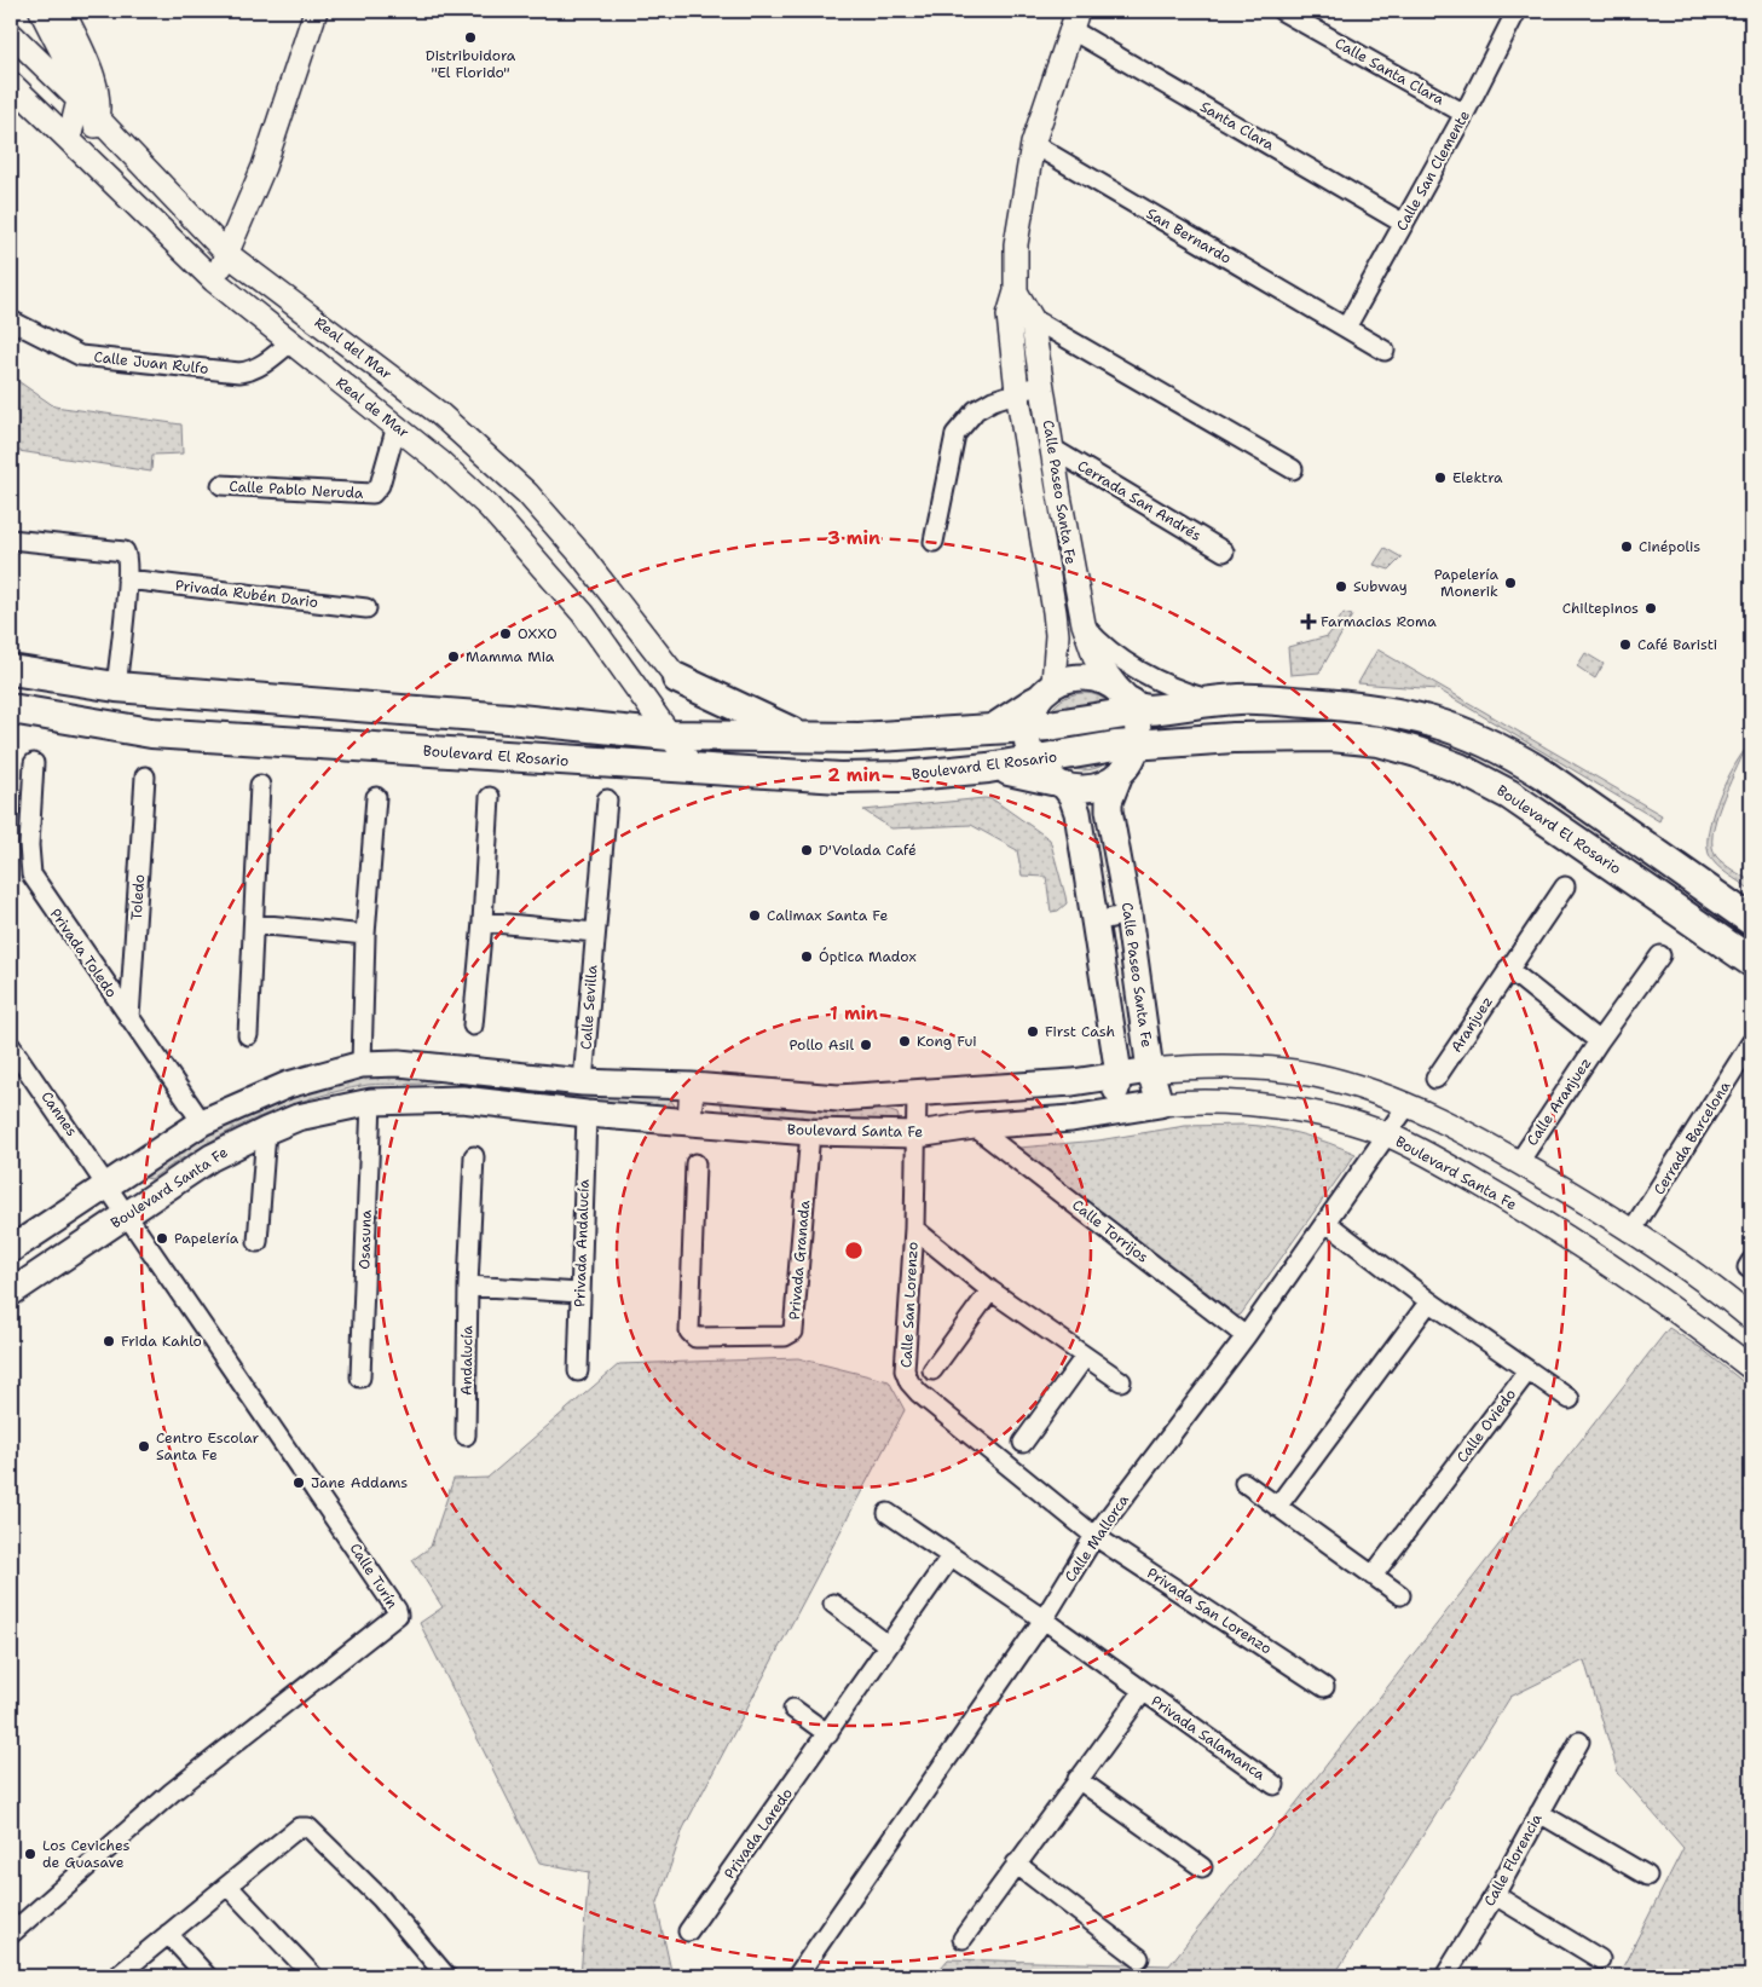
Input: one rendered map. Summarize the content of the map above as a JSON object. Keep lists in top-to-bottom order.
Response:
{
  "streets": {
    "main road": ["Calle Paseo Santa Fe", "Boulevard El Rosario", "Boulevard Santa Fe"],
    "street": [
      "Calle Santa Clara",
      "Santa Clara",
      "Calle San Clemente",
      "San Bernardo",
      "Real del Mar",
      "Calle Juan Rulfo",
      "Real de Mar",
      "Calle Pablo Neruda",
      "Cerrada San Andrés",
      "Privada Rubén Dario",
      "Toledo",
      "Privada Toledo",
      "Calle Sevilla",
      "Aranjuez",
      "Calle Aranjuez",
      "Cannes",
      "Cerrada Barcelona",
      "Calle Torrijos",
      "Osasuna",
      "Privada Andalucía",
      "Privada Granada",
      "Calle San Lorenzo",
      "Andalucía",
      "Calle Oviedo",
      "Calle Mallorca",
      "Calle Turín",
      "Privada San Lorenzo",
      "Privada Salamanca",
      "Privada Laredo",
      "Calle Florencia"
    ]
  },
  "crossings": [
    ["Calle Santa Clara", "Calle San Clemente"],
    ["Santa Clara", "Calle San Clemente"],
    ["Santa Clara", "Calle Paseo Santa Fe"],
    ["Calle San Clemente", "San Bernardo"],
    ["San Bernardo", "Calle Paseo Santa Fe"],
    ["Calle Juan Rulfo", "Real de Mar"],
    ["Real de Mar", "Calle Pablo Neruda"],
    ["Real de Mar", "Boulevard El Rosario"],
    ["Calle Paseo Santa Fe", "Cerrada San Andrés"],
    ["Calle Paseo Santa Fe", "Boulevard El Rosario"],
    ["Calle Paseo Santa Fe", "Boulevard Santa Fe"],
    ["Toledo", "Privada Toledo"],
    ["Cannes", "Calle Turín"],
    ["Boulevard Santa Fe", "Calle Torrijos"],
    ["Boulevard Santa Fe", "Osasuna"],
    ["Boulevard Santa Fe", "Privada Andalucía"],
    ["Boulevard Santa Fe", "Privada Granada"],
    ["Boulevard Santa Fe", "Calle San Lorenzo"],
    ["Boulevard Santa Fe", "Calle Mallorca"],
    ["Boulevard Santa Fe", "Calle Turín"],
    ["Calle Torrijos", "Calle Mallorca"],
    ["Calle San Lorenzo", "Calle Mallorca"],
    ["Calle San Lorenzo", "Privada San Lorenzo"],
    ["Calle Mallorca", "Privada San Lorenzo"],
    ["Calle Mallorca", "Privada Salamanca"]
  ],
  "places": {
    "other": [
      "Distribuidora \"El Florido\"",
      "Elektra",
      "Cinépolis",
      "Papelería Monerik",
      "Subway",
      "Chiltepinos",
      "OXXO",
      "Café Baristi",
      "Mamma Mia",
      "D'Volada Café",
      "Calimax Santa Fe",
      "Óptica Madox",
      "First Cash",
      "Kong Fui",
      "Pollo Asil",
      "Papelería",
      "Frida Kahlo",
      "Centro Escolar Santa Fe",
      "Jane Addams",
      "Los Ceviches de Guasave"
    ],
    "health": ["Farmacias Roma"]
  },
  "rings": ["3 min", "2 min", "1 min"]
}
